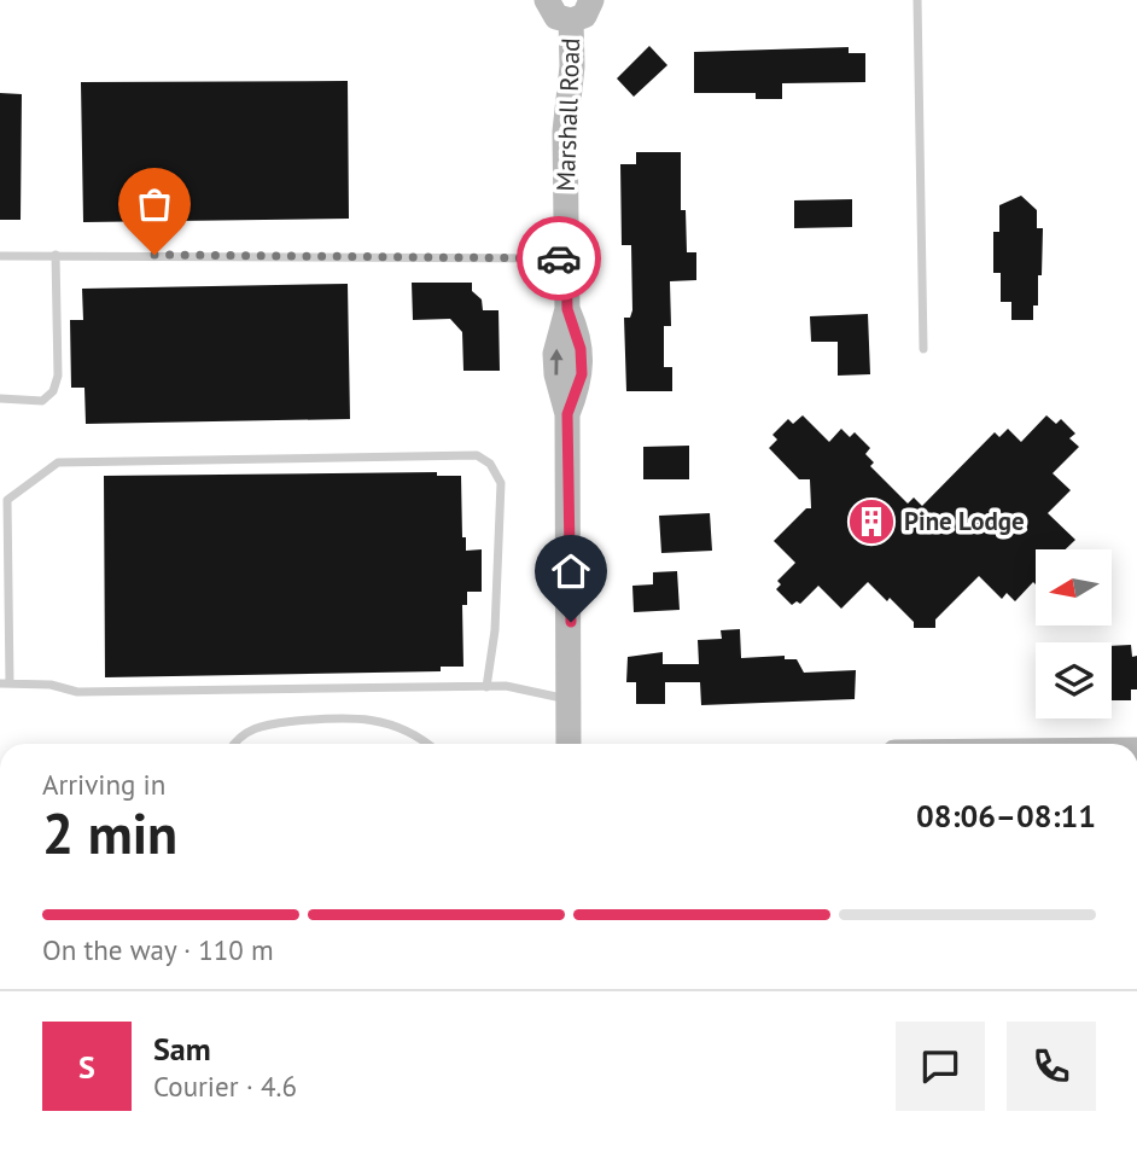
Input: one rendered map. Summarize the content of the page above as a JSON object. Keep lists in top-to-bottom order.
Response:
{
  "streets": {
    "street": ["Marshall Road"]
  },
  "places": {
    "building": ["Pine Lodge"]
  },
  "north": "left",
  "page": {
    "heading": ["2 min", "Arriving in", "08:06–08:11"],
    "panel": ["Sam", "Courier · 4.6"],
    "bar": "On the way · 110 m",
    "round": "S"
  }
}
